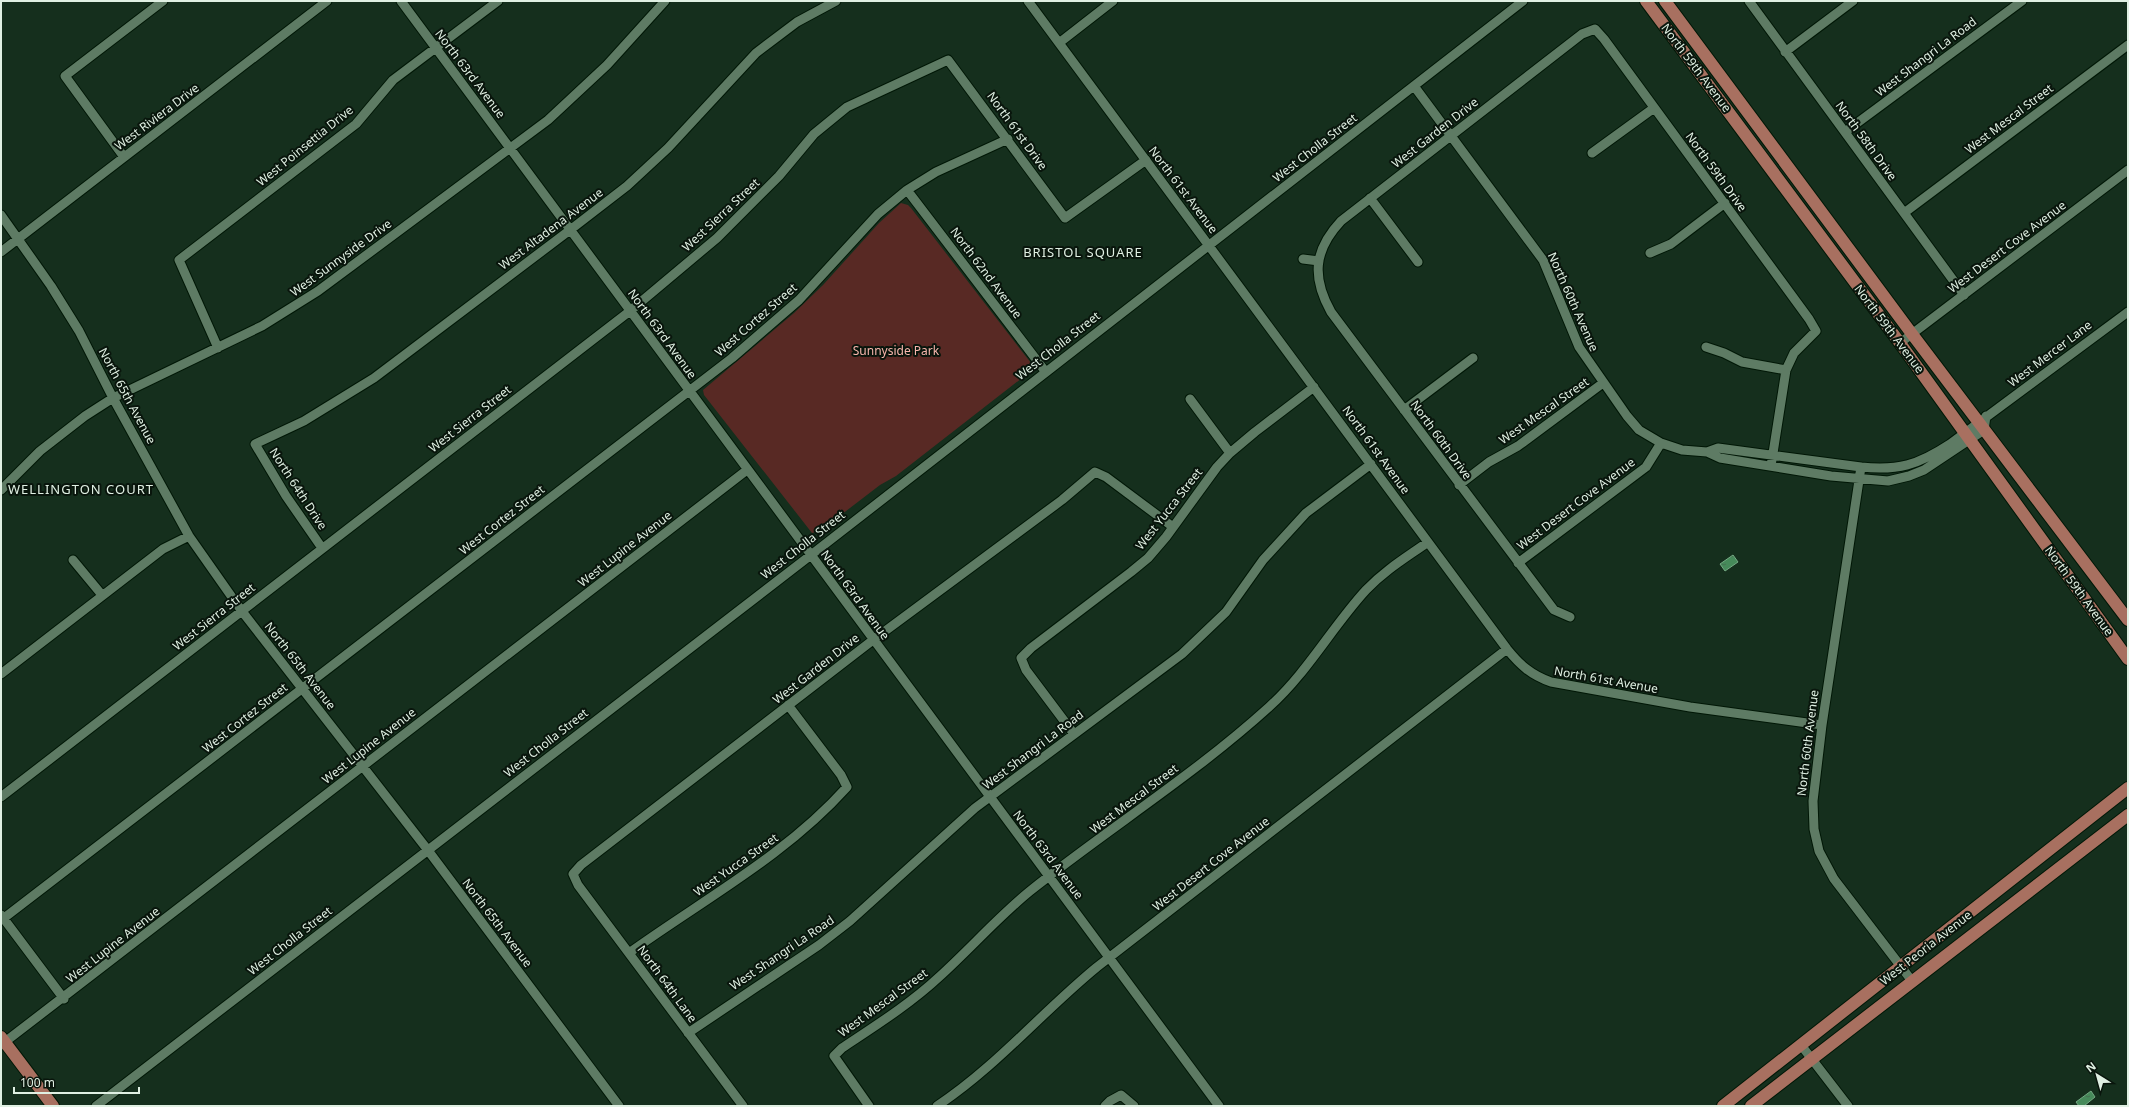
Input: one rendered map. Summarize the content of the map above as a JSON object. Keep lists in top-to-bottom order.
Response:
{
  "streets": {
    "main road": ["North 59th Avenue", "West Peoria Avenue"],
    "street": [
      "West Shangri La Road",
      "North 63rd Avenue",
      "West Riviera Drive",
      "West Mescal Street",
      "North 61st Drive",
      "West Garden Drive",
      "North 58th Drive",
      "West Poinsettia Drive",
      "West Cholla Street",
      "North 59th Drive",
      "North 61st Avenue",
      "West Sierra Street",
      "West Altadena Avenue",
      "West Desert Cove Avenue",
      "West Sunnyside Drive",
      "North 62nd Avenue",
      "North 60th Avenue",
      "West Cortez Street",
      "West Mercer Lane",
      "North 65th Avenue",
      "North 60th Drive",
      "North 64th Drive",
      "West Yucca Street",
      "West Lupine Avenue",
      "North 64th Lane"
    ]
  },
  "crossings": [
    ["West Shangri La Road", "North 63rd Avenue"],
    ["West Shangri La Road", "North 58th Drive"],
    ["West Shangri La Road", "North 61st Avenue"],
    ["West Shangri La Road", "West Yucca Street"],
    ["West Shangri La Road", "North 64th Lane"],
    ["North 59th Avenue", "West Desert Cove Avenue"],
    ["North 59th Avenue", "West Mercer Lane"],
    ["North 63rd Avenue", "West Mescal Street"],
    ["North 63rd Avenue", "West Garden Drive"],
    ["North 63rd Avenue", "West Poinsettia Drive"],
    ["North 63rd Avenue", "West Cholla Street"],
    ["North 63rd Avenue", "West Sierra Street"],
    ["North 63rd Avenue", "West Altadena Avenue"],
    ["North 63rd Avenue", "West Desert Cove Avenue"],
    ["North 63rd Avenue", "West Sunnyside Drive"],
    ["North 63rd Avenue", "West Cortez Street"],
    ["North 63rd Avenue", "West Lupine Avenue"],
    ["West Riviera Drive", "North 65th Avenue"],
    ["West Mescal Street", "North 58th Drive"],
    ["West Mescal Street", "North 61st Avenue"],
    ["West Mescal Street", "North 60th Avenue"],
    ["West Mescal Street", "North 60th Drive"],
    ["North 61st Drive", "North 61st Avenue"],
    ["North 61st Drive", "West Sierra Street"],
    ["North 61st Drive", "West Cortez Street"],
    ["West Garden Drive", "North 59th Drive"],
    ["West Garden Drive", "North 60th Avenue"],
    ["West Garden Drive", "North 60th Drive"],
    ["West Garden Drive", "West Yucca Street"],
    ["West Garden Drive", "North 64th Lane"],
    ["North 58th Drive", "West Desert Cove Avenue"],
    ["West Poinsettia Drive", "West Sunnyside Drive"],
    ["West Cholla Street", "North 61st Avenue"],
    ["West Cholla Street", "North 62nd Avenue"],
    ["West Cholla Street", "North 60th Avenue"],
    ["West Cholla Street", "North 65th Avenue"],
    ["North 61st Avenue", "West Desert Cove Avenue"],
    ["North 61st Avenue", "North 60th Avenue"],
    ["North 61st Avenue", "West Yucca Street"],
    ["West Sierra Street", "North 65th Avenue"],
    ["West Sierra Street", "North 64th Drive"],
    ["West Altadena Avenue", "North 64th Drive"],
    ["West Desert Cove Avenue", "North 60th Avenue"],
    ["West Desert Cove Avenue", "North 60th Drive"],
    ["West Sunnyside Drive", "North 65th Avenue"],
    ["North 62nd Avenue", "West Cortez Street"],
    ["North 60th Avenue", "West Mercer Lane"],
    ["North 60th Avenue", "West Peoria Avenue"],
    ["West Cortez Street", "North 65th Avenue"],
    ["North 65th Avenue", "West Lupine Avenue"],
    ["West Yucca Street", "North 64th Lane"]
  ],
  "districts": ["BRISTOL SQUARE", "WELLINGTON COURT"],
  "parks": ["Sunnyside Park"],
  "scale_bar": "100 m",
  "north": "top left"
}
